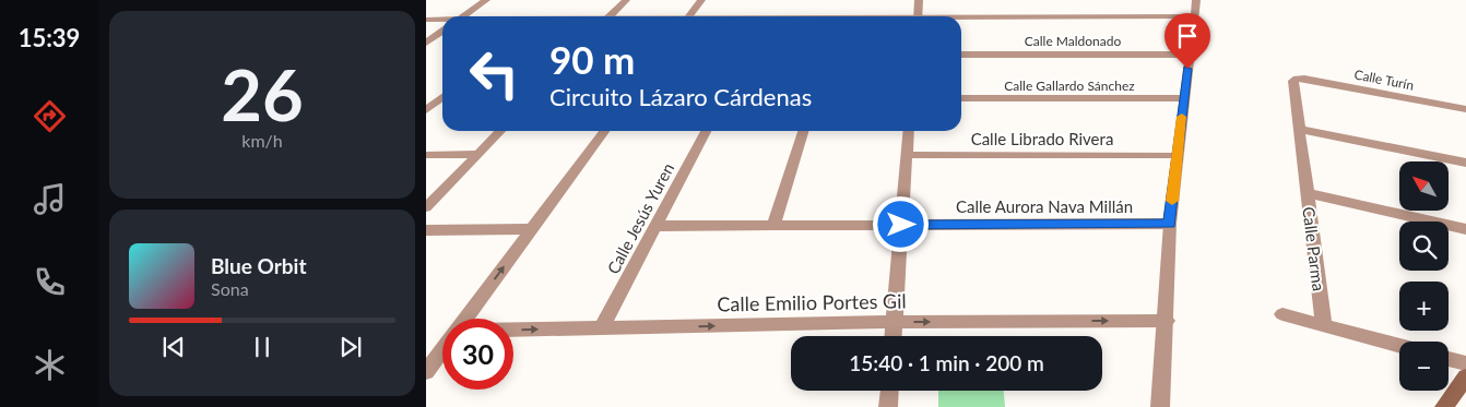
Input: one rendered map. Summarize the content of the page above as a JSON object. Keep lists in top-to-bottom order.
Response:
{
  "streets": {
    "street": [
      "Calle Maldonado",
      "Calle Turín",
      "Calle Gallardo Sánchez",
      "Calle Librado Rivera",
      "Calle Aurora Nava Millán",
      "Calle Jesús Yuren",
      "Calle Parma",
      "Calle Emilio Portes Gil"
    ]
  },
  "crossings": [
    ["Calle Turín", "Calle Parma"],
    ["Calle Aurora Nava Millán", "Calle Jesús Yuren"],
    ["Calle Jesús Yuren", "Calle Emilio Portes Gil"]
  ],
  "one_way": ["Calle Emilio Portes Gil"],
  "north": "top left",
  "page": {
    "tabs": "15:39",
    "tile": ["26", "km/h"],
    "turn": ["90 m", "Circuito Lázaro Cárdenas"],
    "map_buttons": ["+", "−"],
    "song": ["Blue Orbit", "Sona"],
    "limit": "30",
    "trip": "15:40 · 1 min · 200 m"
  }
}
